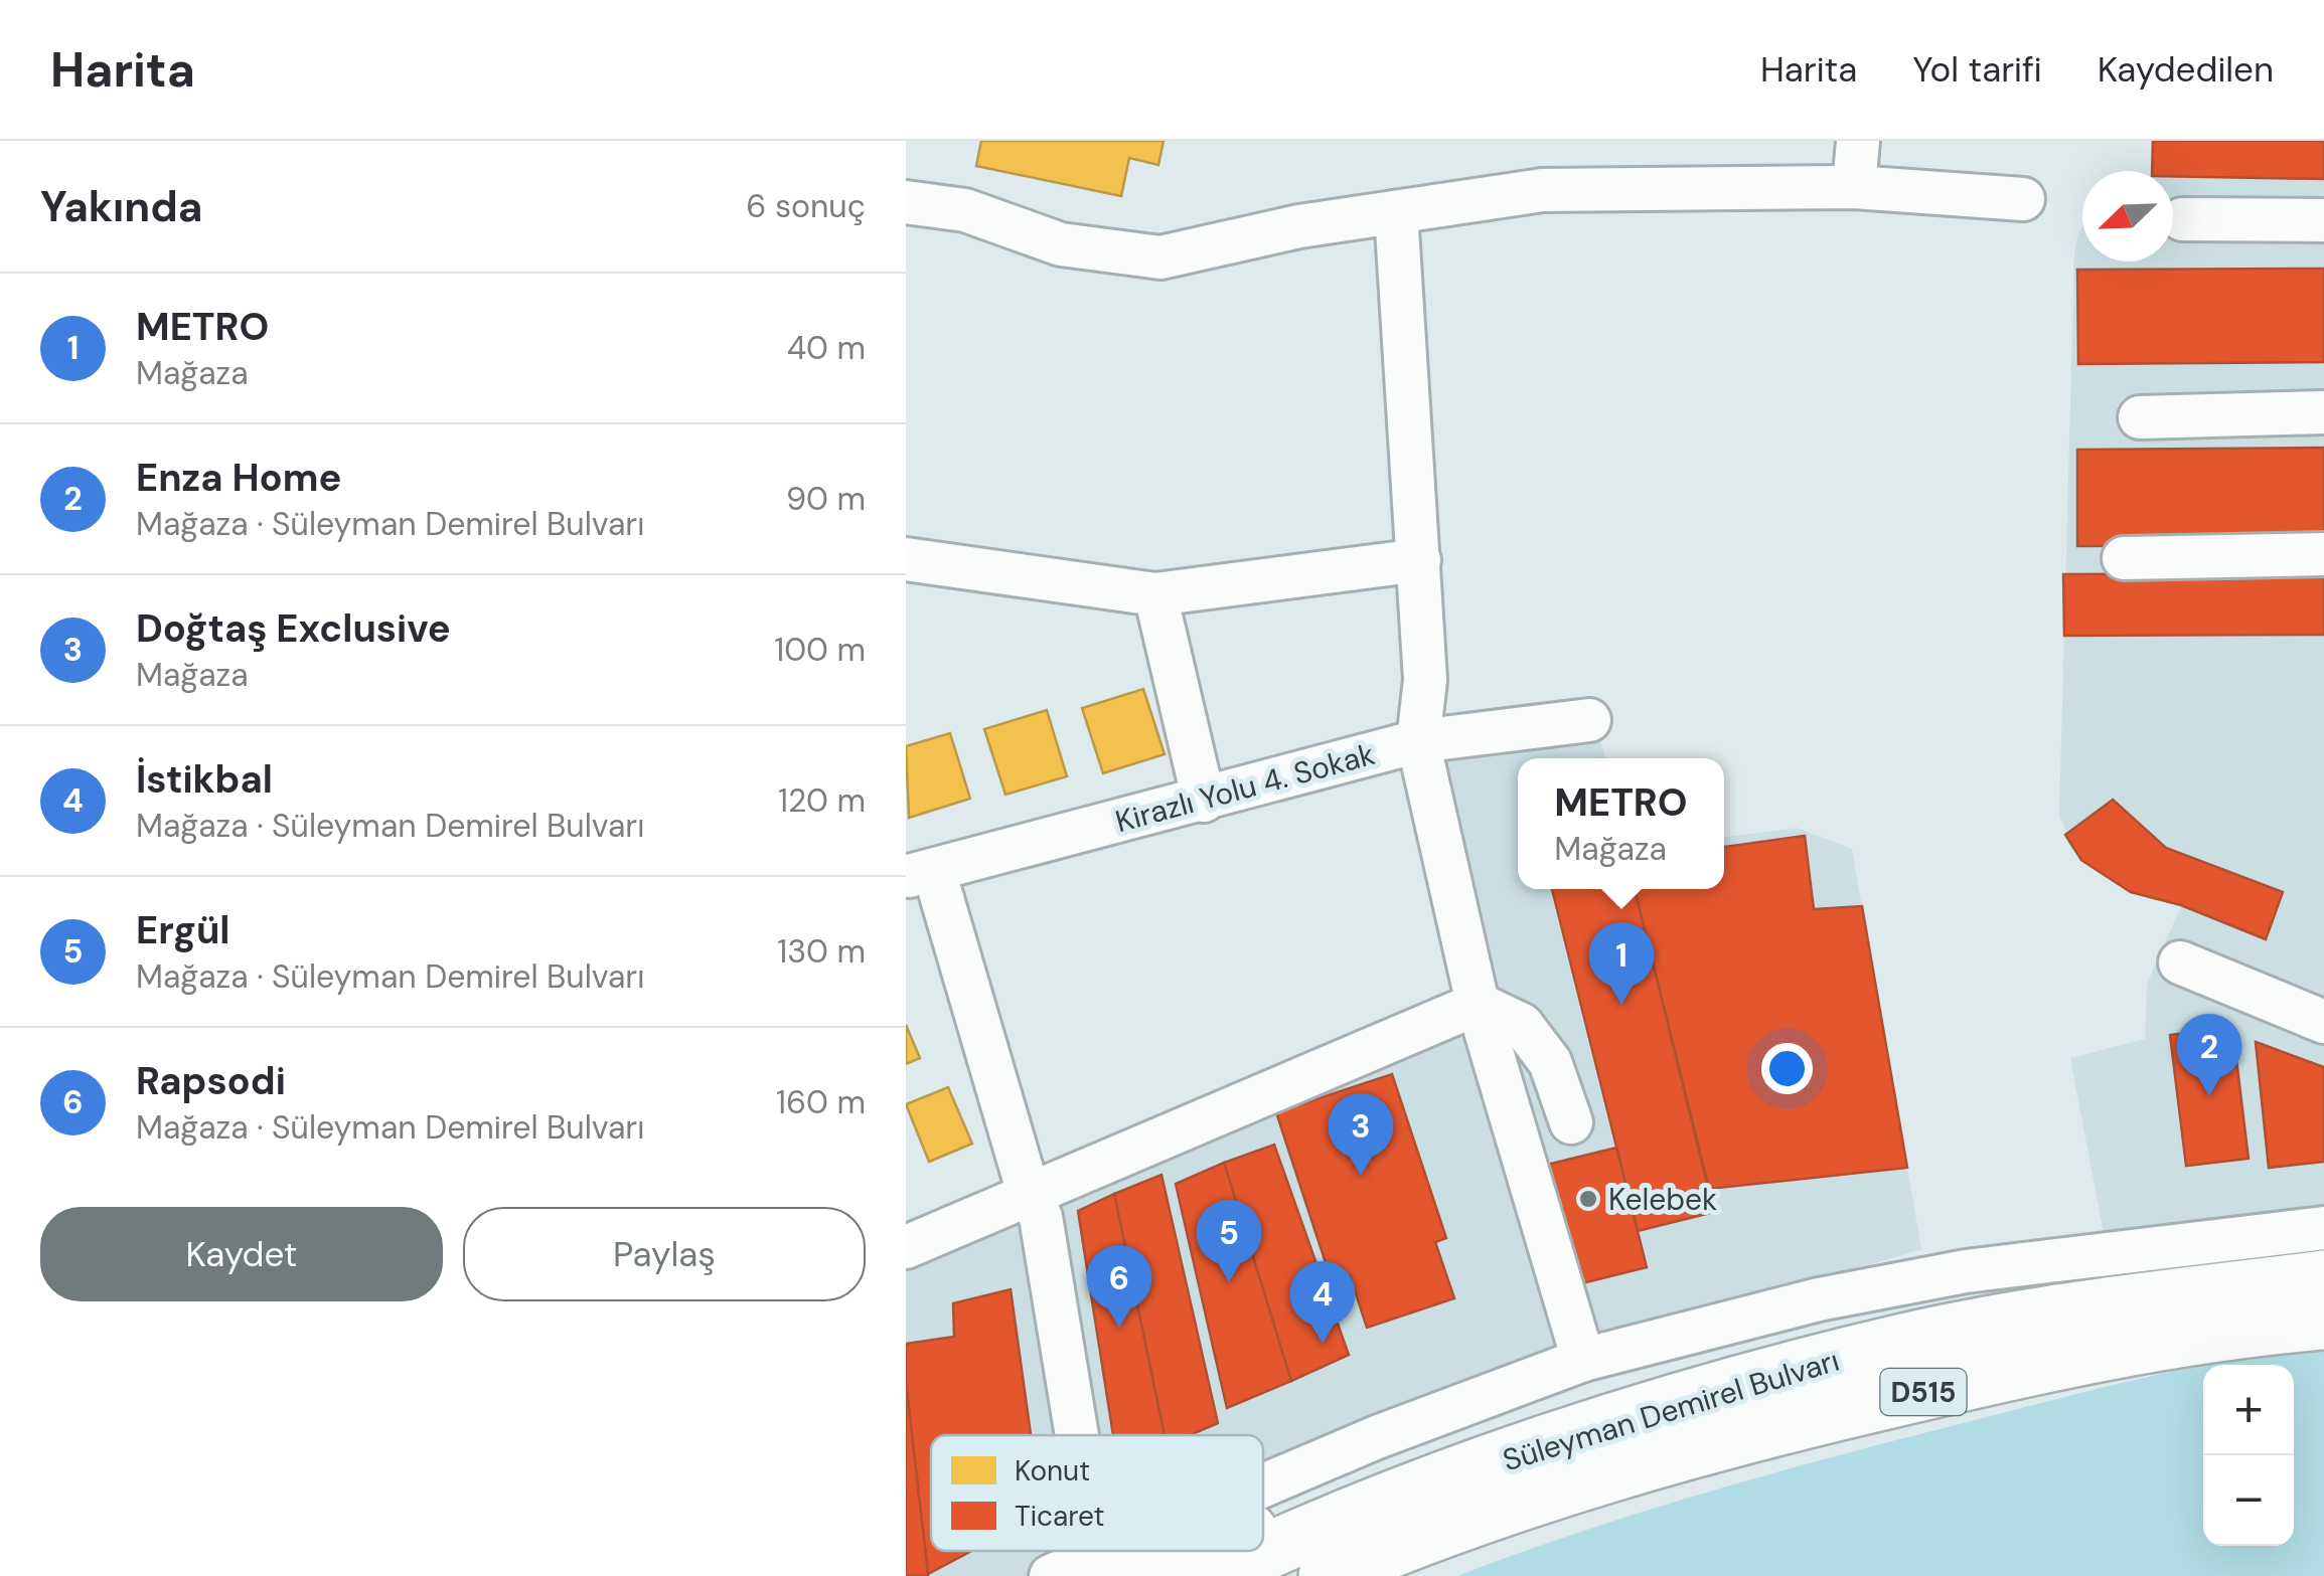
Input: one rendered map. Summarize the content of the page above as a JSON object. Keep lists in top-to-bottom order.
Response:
{
  "streets": {
    "highway": ["D515", "Süleyman Demirel Bulvarı"],
    "street": ["Kirazlı Yolu 4. Sokak"]
  },
  "places": ["Kelebek"],
  "legend": ["Konut", "Ticaret"],
  "north": "bottom left",
  "page": {
    "header": "Harita",
    "nav": ["Harita", "Yol tarifi", "Kaydedilen"],
    "heading": ["Yakında", "6 sonuç"],
    "list": [
      {
        "mark": "1",
        "name": "METRO",
        "note": "Mağaza",
        "value": "40 m"
      },
      {
        "mark": "2",
        "name": "Enza Home",
        "note": "Mağaza · Süleyman Demirel Bulvarı",
        "value": "90 m"
      },
      {
        "mark": "3",
        "name": "Doğtaş Exclusive",
        "note": "Mağaza",
        "value": "100 m"
      },
      {
        "mark": "4",
        "name": "İstikbal",
        "note": "Mağaza · Süleyman Demirel Bulvarı",
        "value": "120 m"
      },
      {
        "mark": "5",
        "name": "Ergül",
        "note": "Mağaza · Süleyman Demirel Bulvarı",
        "value": "130 m"
      },
      {
        "mark": "6",
        "name": "Rapsodi",
        "note": "Mağaza · Süleyman Demirel Bulvarı",
        "value": "160 m"
      }
    ],
    "popup": ["METRO", "Mağaza"],
    "pins": [
      "1",
      "2",
      "3",
      "5",
      "6",
      "4"
    ],
    "buttons": ["Kaydet", "Paylaş"],
    "map_buttons": ["+", "−"]
  }
}
